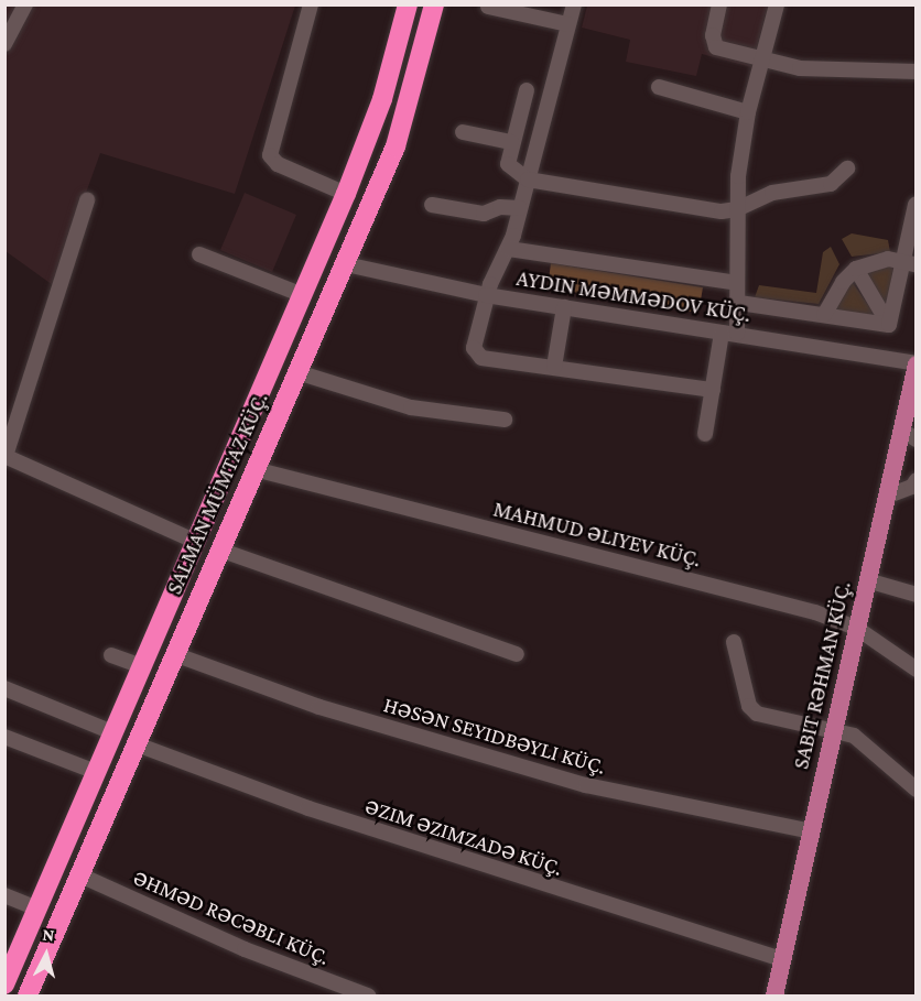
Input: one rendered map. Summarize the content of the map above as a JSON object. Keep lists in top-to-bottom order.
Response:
{
  "streets": {
    "highway": ["SALMAN MÜMTAZ KÜÇ."],
    "main road": ["SABIT RƏHMAN KÜÇ."],
    "street": [
      "MAHMUD ƏLIYEV KÜÇ.",
      "HƏSƏN SEYIDBƏYLI KÜÇ.",
      "ƏZIM ƏZIMZADƏ KÜÇ.",
      "ƏHMƏD RƏCƏBLI KÜÇ."
    ]
  },
  "crossings": [
    ["SALMAN MÜMTAZ KÜÇ.", "MAHMUD ƏLIYEV KÜÇ."],
    ["SALMAN MÜMTAZ KÜÇ.", "HƏSƏN SEYIDBƏYLI KÜÇ."],
    ["SALMAN MÜMTAZ KÜÇ.", "ƏZIM ƏZIMZADƏ KÜÇ."],
    ["SALMAN MÜMTAZ KÜÇ.", "ƏHMƏD RƏCƏBLI KÜÇ."],
    ["MAHMUD ƏLIYEV KÜÇ.", "SABIT RƏHMAN KÜÇ."],
    ["SABIT RƏHMAN KÜÇ.", "HƏSƏN SEYIDBƏYLI KÜÇ."],
    ["SABIT RƏHMAN KÜÇ.", "ƏZIM ƏZIMZADƏ KÜÇ."]
  ],
  "north": "top"
}
